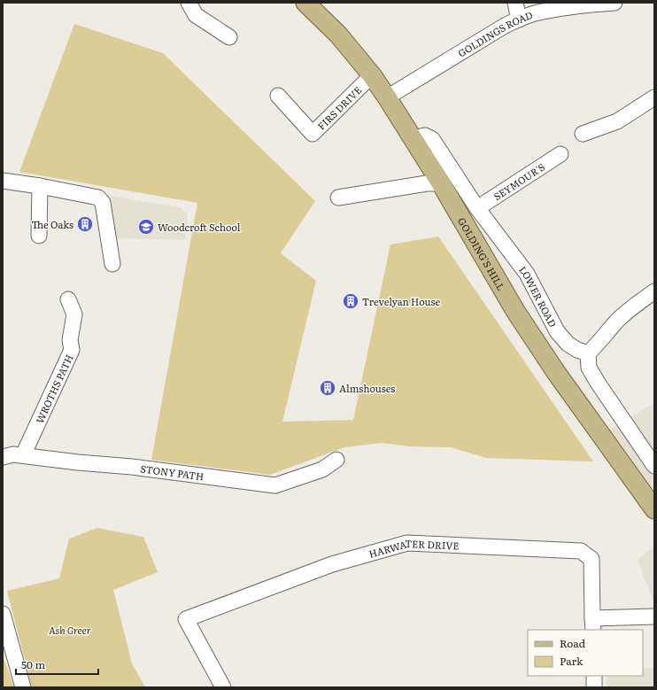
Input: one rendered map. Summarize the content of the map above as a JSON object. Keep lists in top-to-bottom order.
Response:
{
  "streets": {
    "main road": ["GOLDING'S HILL"],
    "street": [
      "GOLDINGS ROAD",
      "FIRS DRIVE",
      "SEYMOUR'S",
      "LOWER ROAD",
      "WROTHS PATH",
      "STONY PATH",
      "HARWATER DRIVE"
    ]
  },
  "crossings": [
    ["GOLDINGS ROAD", "GOLDING'S HILL"],
    ["FIRS DRIVE", "GOLDING'S HILL"],
    ["SEYMOUR'S", "LOWER ROAD"],
    ["GOLDING'S HILL", "LOWER ROAD"],
    ["WROTHS PATH", "STONY PATH"]
  ],
  "parks": ["Ash Greer"],
  "places": {
    "building": ["The Oaks", "Trevelyan House", "Almshouses"],
    "school or university": ["Woodcroft School"]
  },
  "legend": ["Road", "Park"],
  "scale_bar": "50 m"
}
